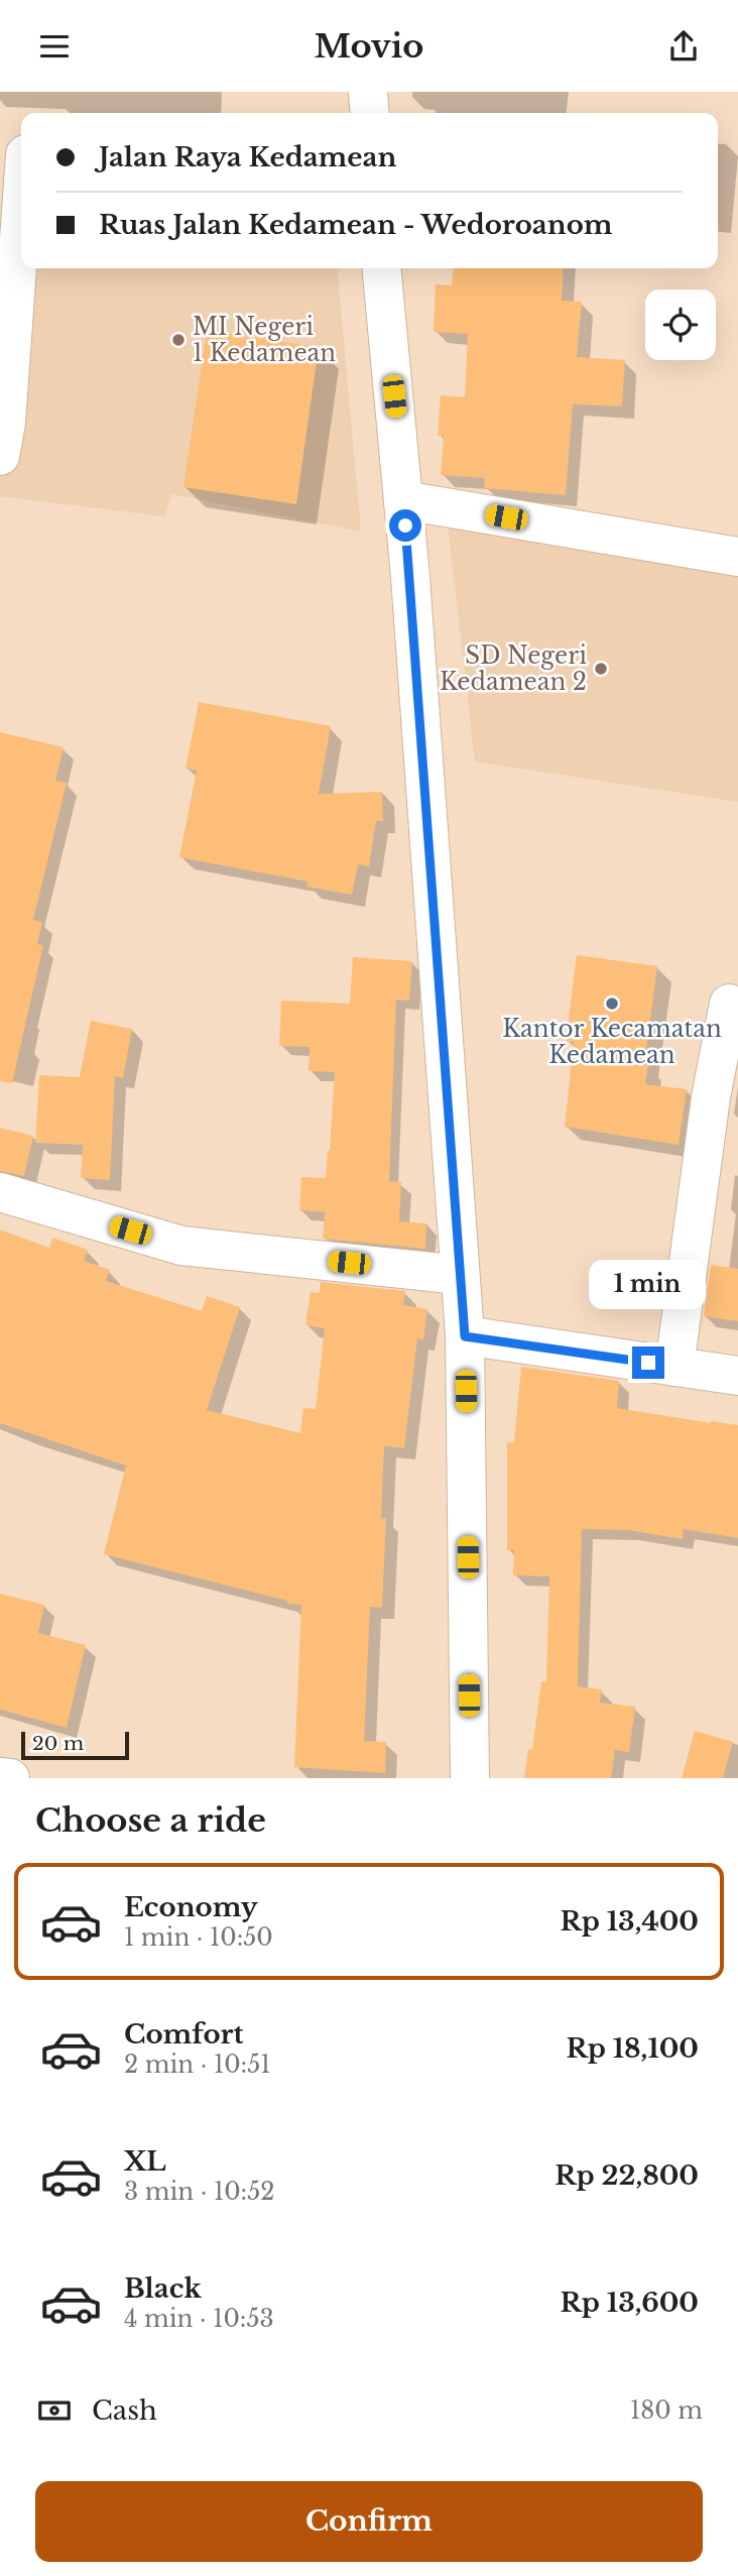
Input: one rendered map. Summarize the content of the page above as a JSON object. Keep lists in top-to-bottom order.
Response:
{
  "places": ["MI Negeri 1 Kedamean", "SD Negeri Kedamean 2", "Kantor Kecamatan Kedamean"],
  "scale_bar": "20 m",
  "page": {
    "header": "Movio",
    "banner": ["Jalan Raya Kedamean", "Ruas Jalan Kedamean - Wedoroanom"],
    "bubble": "1 min",
    "scale": "20 m",
    "heading": "Choose a ride",
    "list": [
      {
        "name": "Economy",
        "note": "1 min · 10:50",
        "value": "Rp 13,400"
      },
      {
        "name": "Comfort",
        "note": "2 min · 10:51",
        "value": "Rp 18,100"
      },
      {
        "name": "XL",
        "note": "3 min · 10:52",
        "value": "Rp 22,800"
      },
      {
        "name": "Black",
        "note": "4 min · 10:53",
        "value": "Rp 13,600"
      }
    ],
    "pay": ["Cash", "180 m"],
    "buttons": "Confirm"
  }
}
